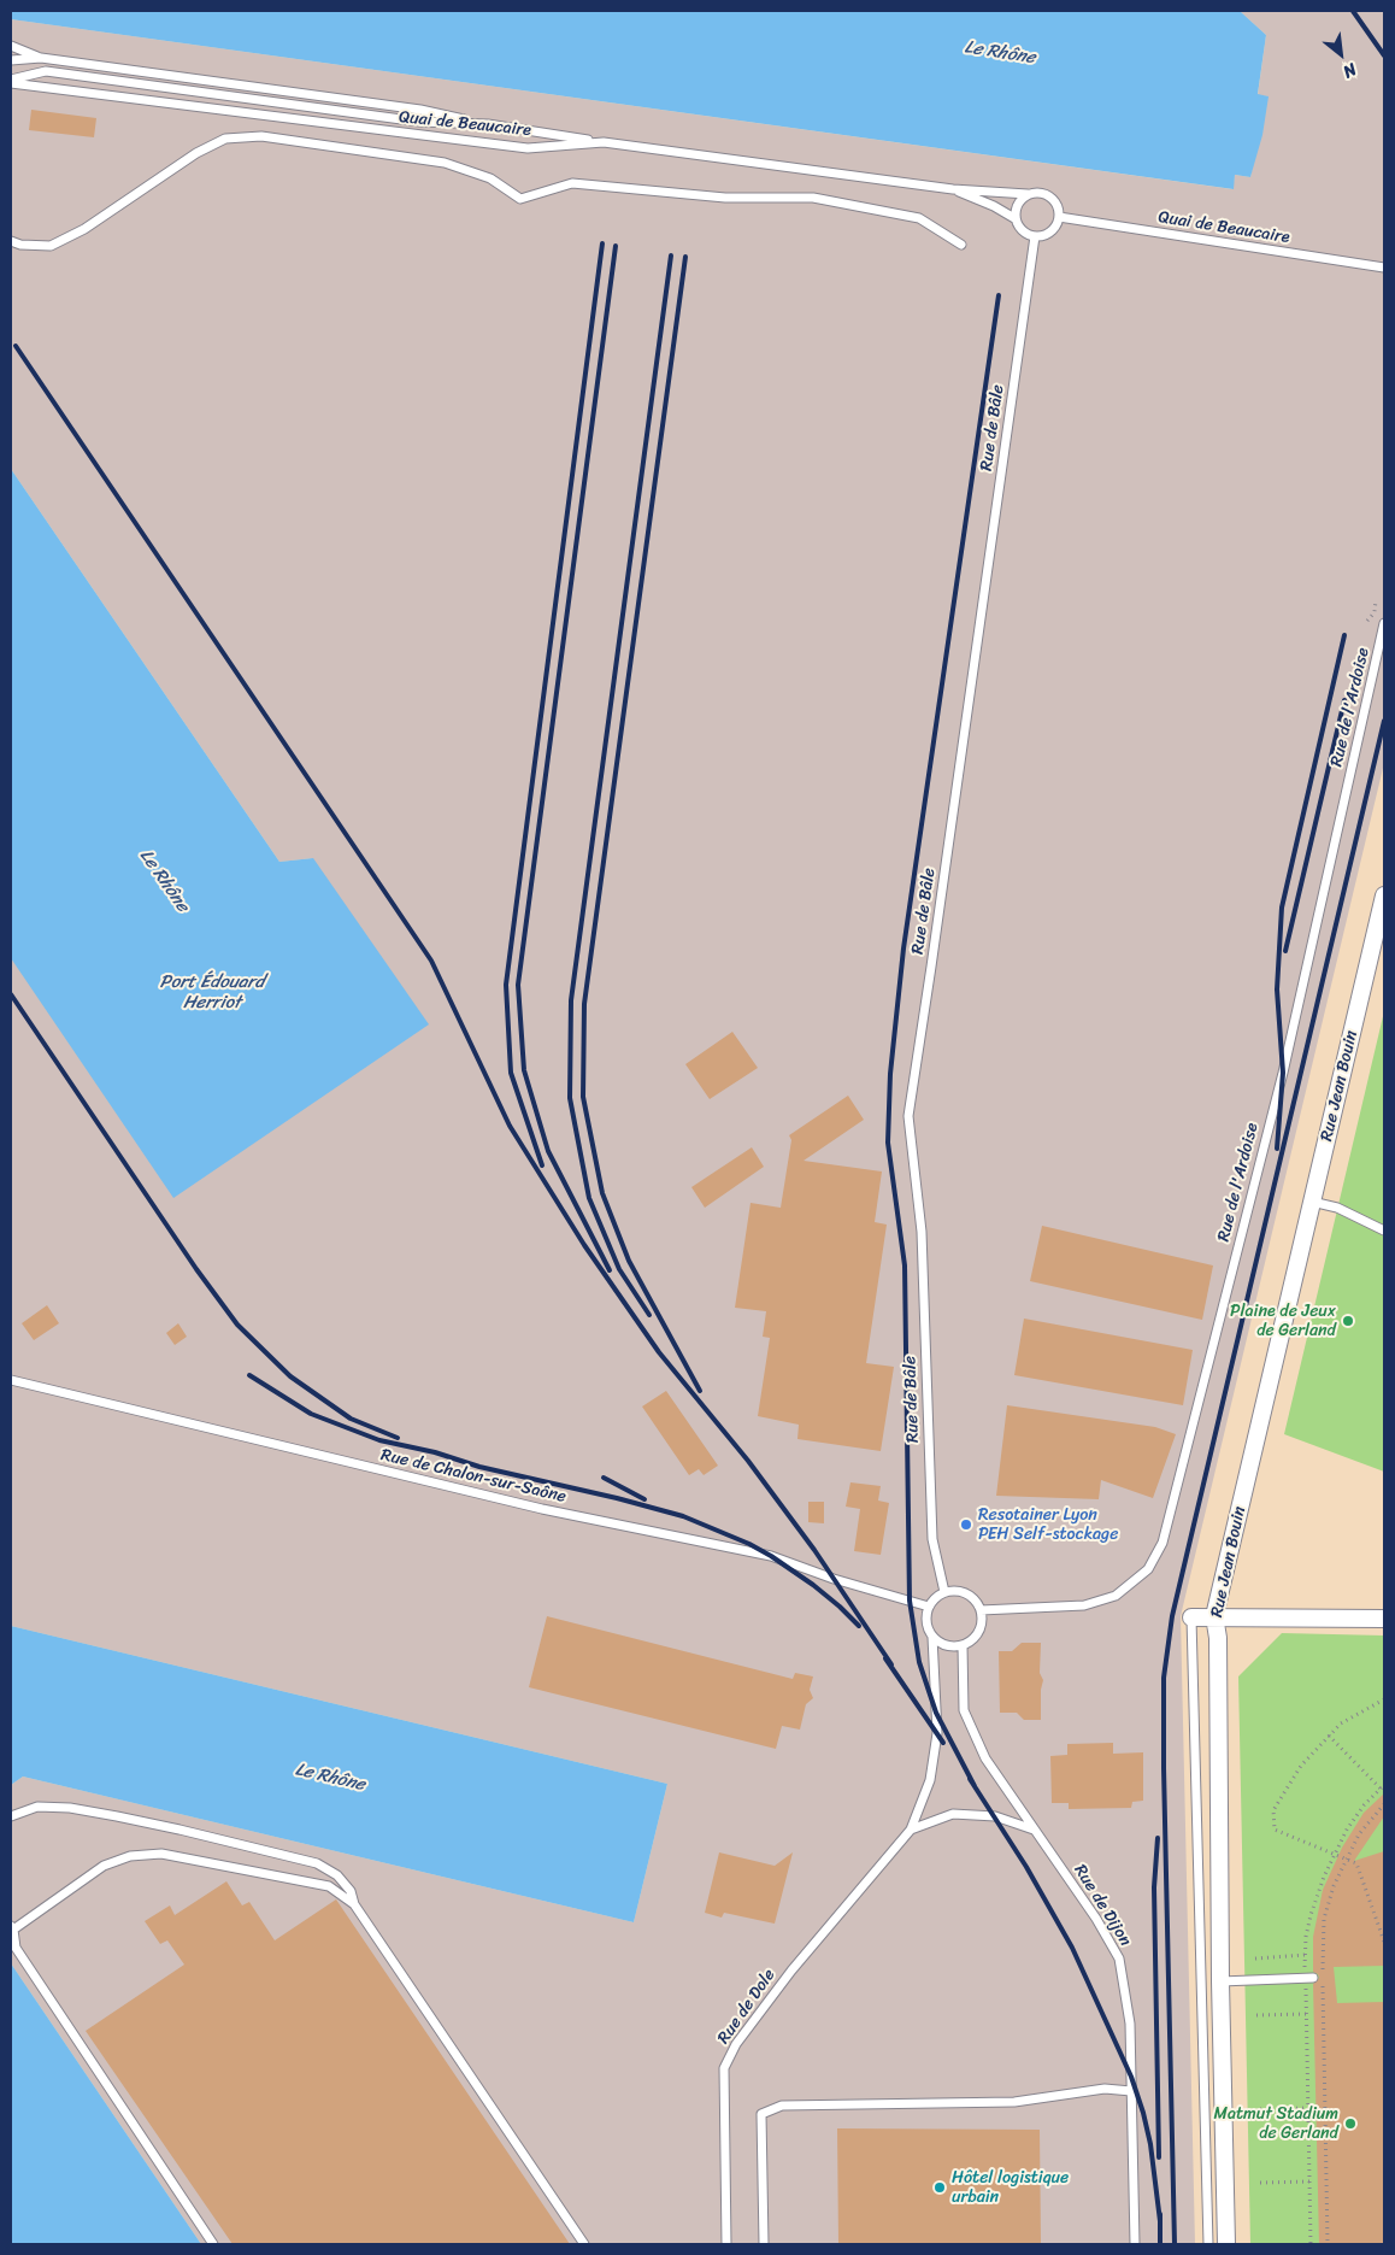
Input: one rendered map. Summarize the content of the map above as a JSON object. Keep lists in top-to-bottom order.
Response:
{
  "streets": {
    "street": ["Rue Jean Bouin"],
    "lane": [
      "Quai de Beaucaire",
      "Rue de Bâle",
      "Rue de l'Ardoise",
      "Rue de Chalon-sur-Saône",
      "Rue de Dijon",
      "Rue de Dole"
    ]
  },
  "crossings": [
    ["Quai de Beaucaire", "Rue de Bâle"],
    ["Rue de Bâle", "Rue de l'Ardoise"],
    ["Rue de Bâle", "Rue de Chalon-sur-Saône"],
    ["Rue de Bâle", "Rue de Dijon"],
    ["Rue de Bâle", "Rue de Dole"],
    ["Rue de l'Ardoise", "Rue de Chalon-sur-Saône"],
    ["Rue de l'Ardoise", "Rue de Dijon"],
    ["Rue de l'Ardoise", "Rue de Dole"],
    ["Rue de Chalon-sur-Saône", "Rue de Dijon"],
    ["Rue de Chalon-sur-Saône", "Rue de Dole"],
    ["Rue de Dijon", "Rue de Dole"]
  ],
  "water": ["Le Rhône", "Port Édouard Herriot"],
  "places": [
    "Plaine de Jeux de Gerland",
    "Resotainer Lyon PEH Self-stockage",
    "Matmut Stadium de Gerland",
    "Hôtel logistique urbain"
  ],
  "north": "bottom right"
}
